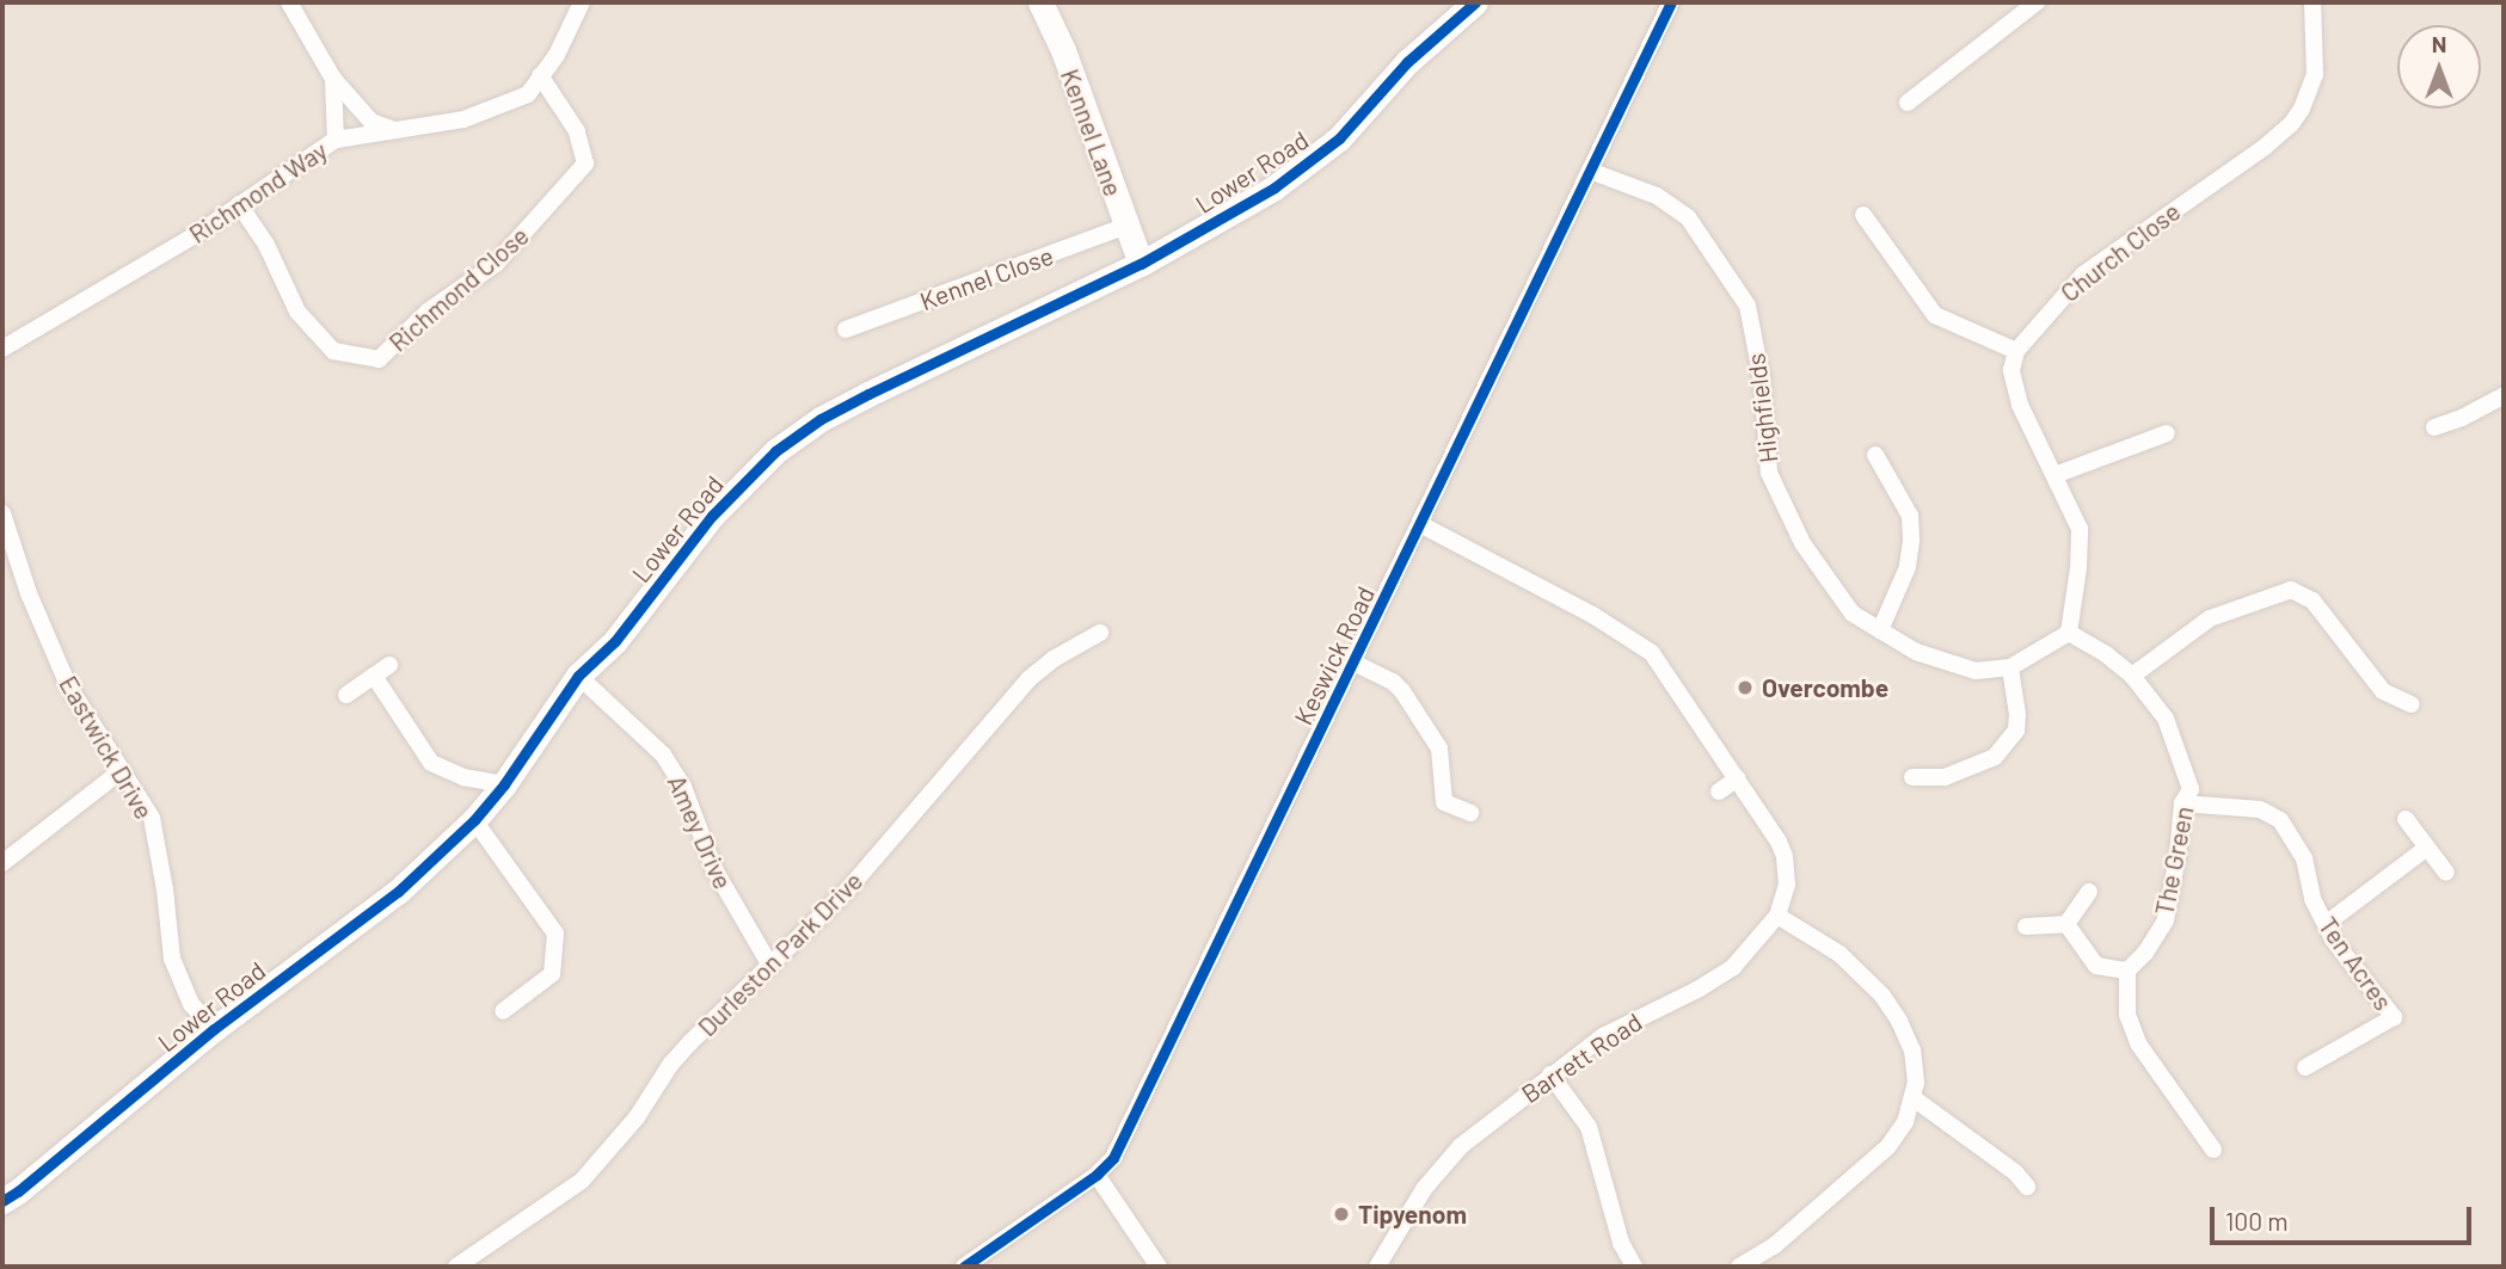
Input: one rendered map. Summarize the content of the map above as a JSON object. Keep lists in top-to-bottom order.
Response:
{
  "streets": {
    "street": [
      "Kennel Lane",
      "Lower Road",
      "Richmond Way",
      "Church Close",
      "Kennel Close",
      "Richmond Close",
      "Highfields",
      "Keswick Road",
      "Eastwick Drive",
      "Amey Drive",
      "The Green",
      "Durleston Park Drive",
      "Ten Acres",
      "Barrett Road"
    ]
  },
  "crossings": [
    ["Kennel Lane", "Lower Road"],
    ["Kennel Lane", "Kennel Close"],
    ["Lower Road", "Eastwick Drive"],
    ["Lower Road", "Amey Drive"],
    ["Richmond Way", "Richmond Close"],
    ["Highfields", "Keswick Road"],
    ["Highfields", "The Green"],
    ["Keswick Road", "Barrett Road"],
    ["Amey Drive", "Durleston Park Drive"],
    ["The Green", "Ten Acres"]
  ],
  "places": ["Overcombe", "Tipyenom"],
  "scale_bar": "100 m",
  "north": "top"
}
